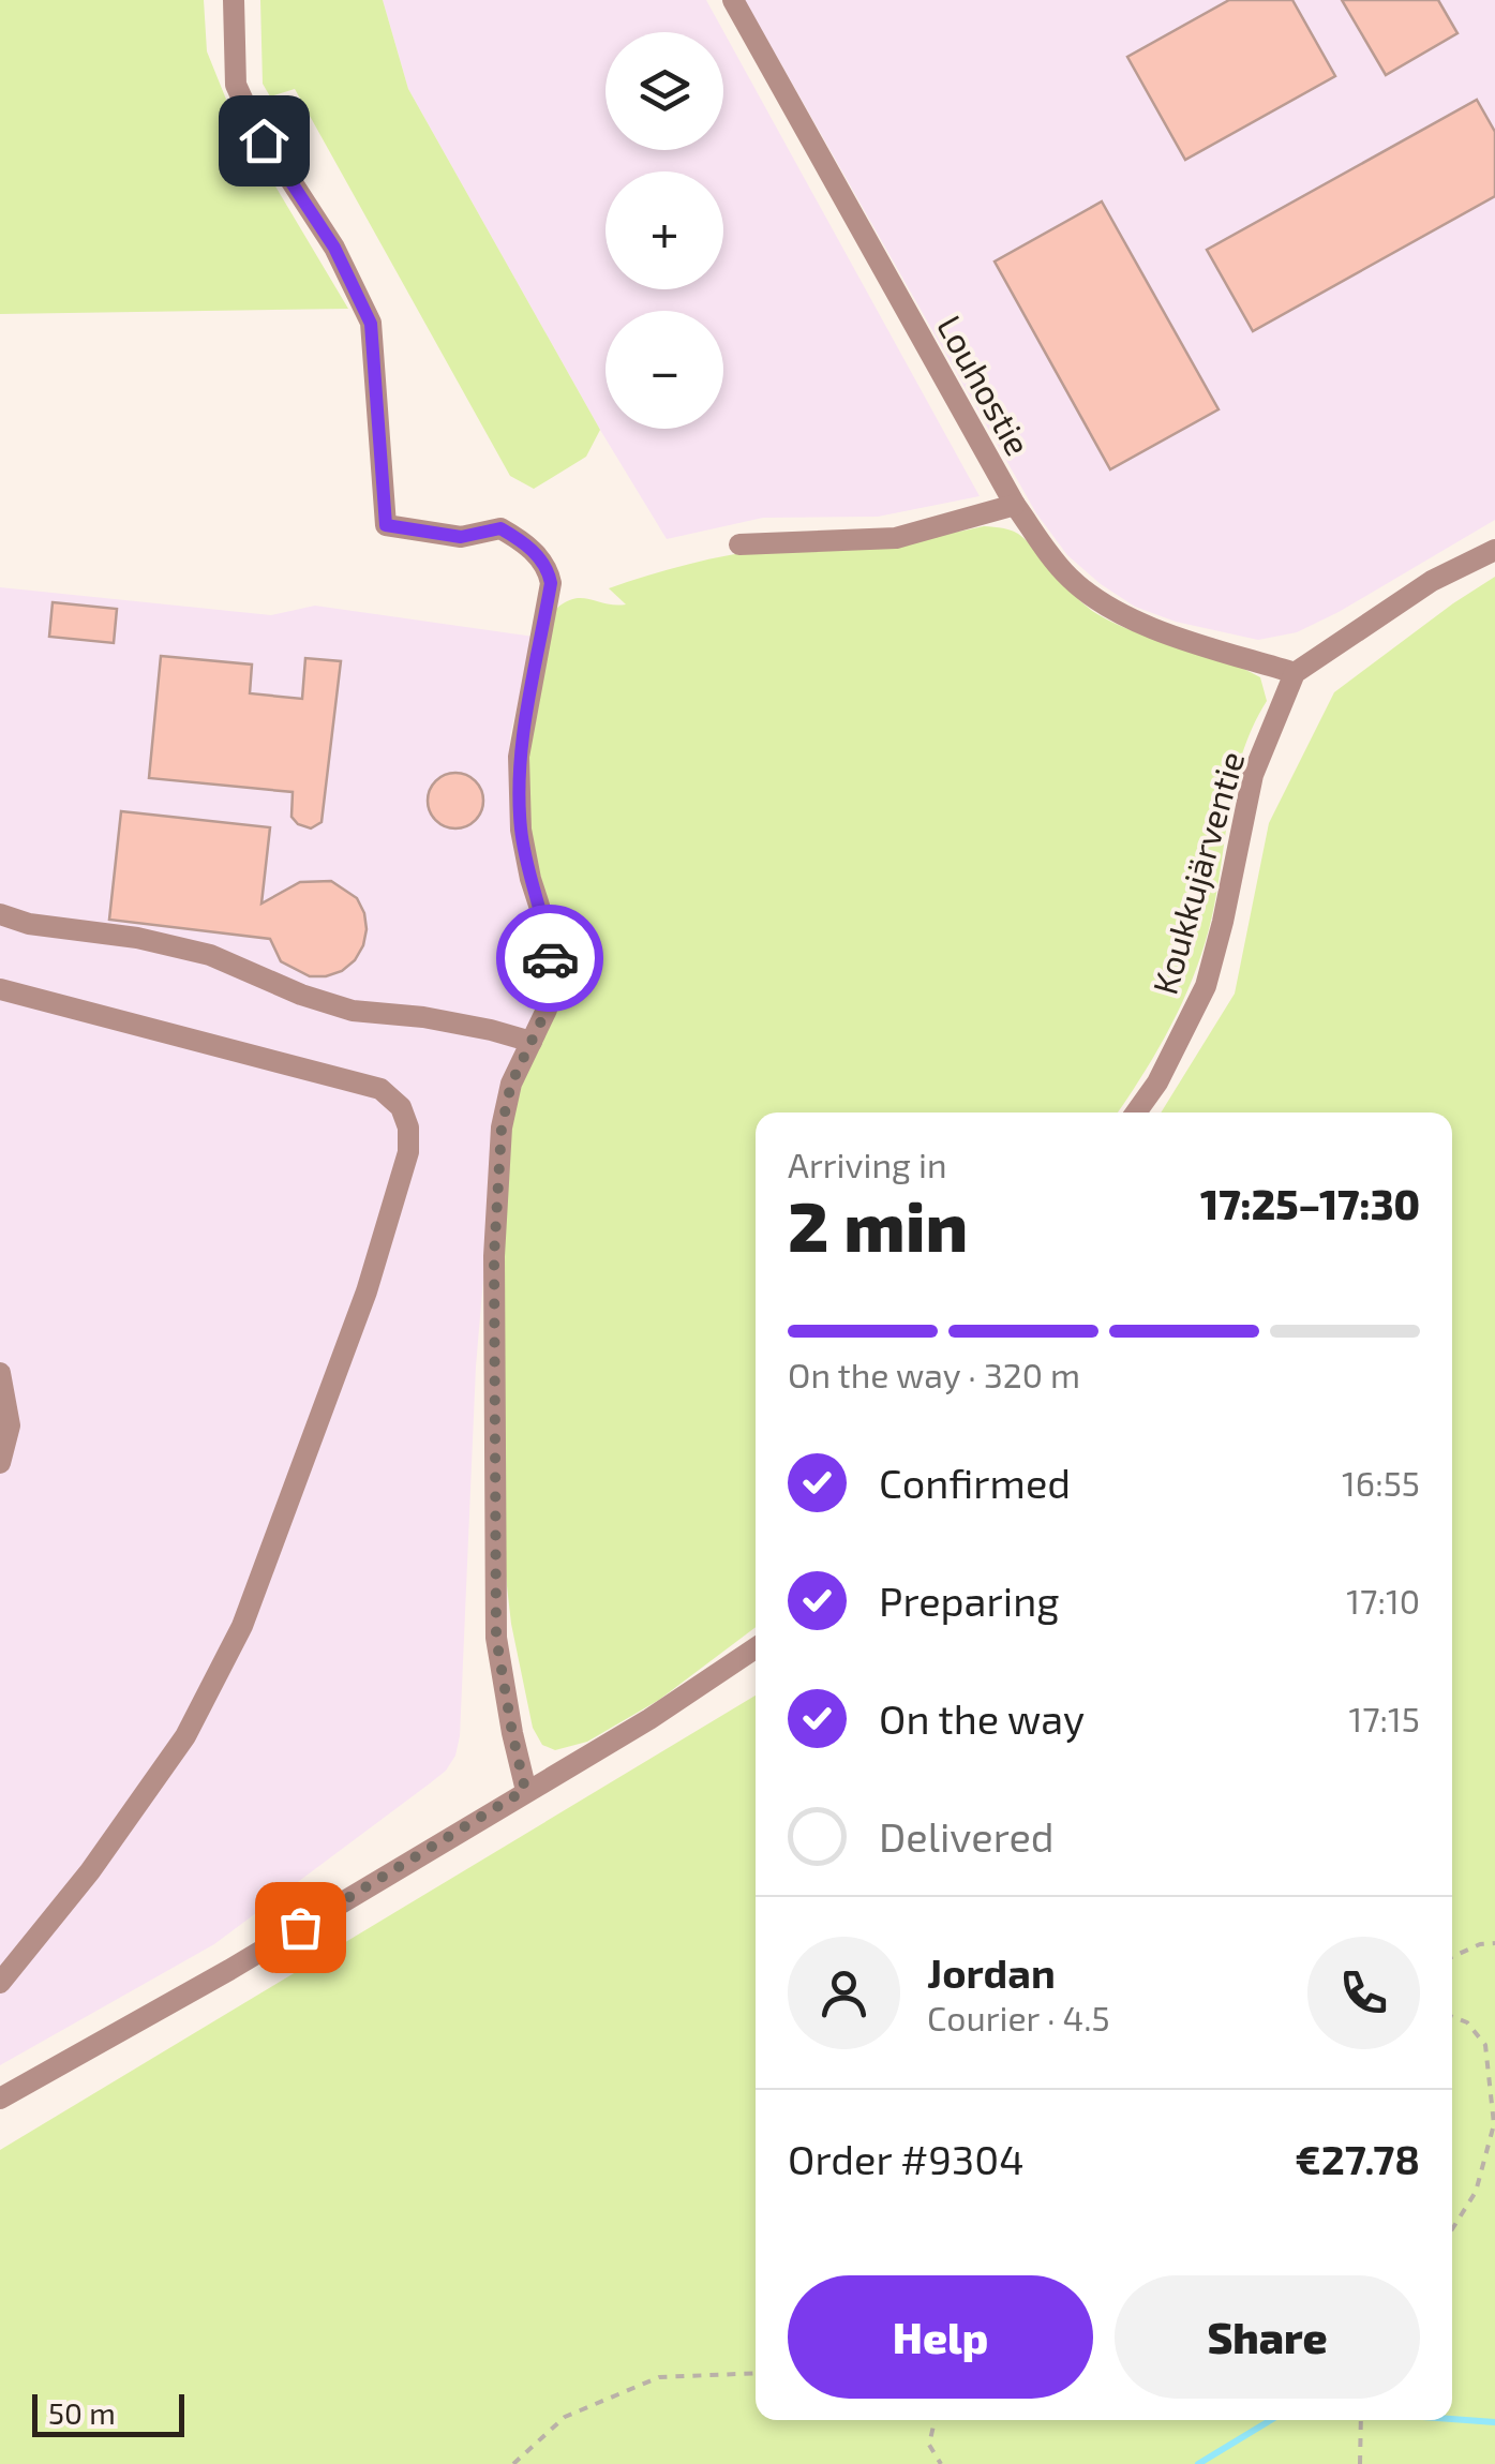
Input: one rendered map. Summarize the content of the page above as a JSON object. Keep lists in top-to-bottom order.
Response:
{
  "streets": {
    "street": ["Louhostie", "Koukkujärventie"]
  },
  "crossings": [
    ["Louhostie", "Koukkujärventie"]
  ],
  "scale_bar": "50 m",
  "page": {
    "map_buttons": ["+", "−"],
    "heading": ["2 min", "Arriving in", "17:25–17:30"],
    "panel": [
      "Jordan",
      "Courier · 4.5",
      "Order #9304",
      "€27.78"
    ],
    "bar": "On the way · 320 m",
    "list": [
      ["Confirmed", "16:55"],
      ["Preparing", "17:10"],
      ["On the way", "17:15"],
      "Delivered"
    ],
    "buttons": ["Help", "Share"],
    "scale": "50 m"
  }
}
